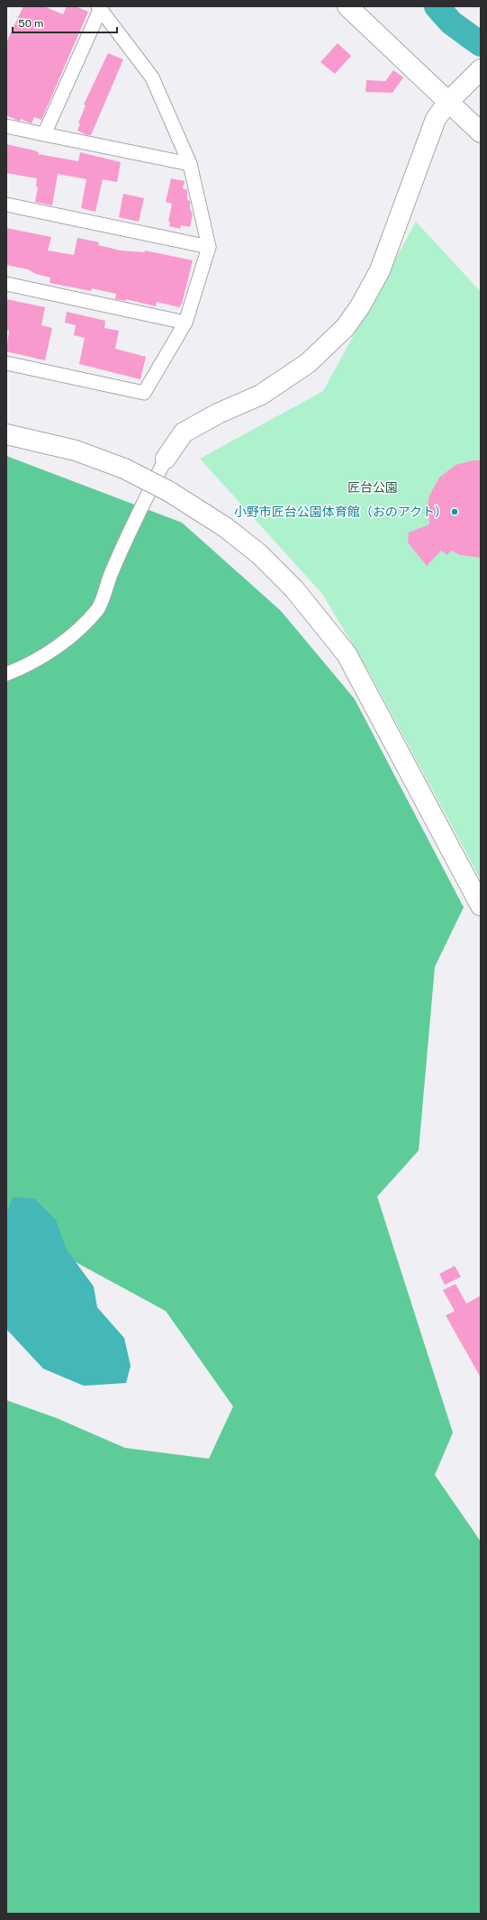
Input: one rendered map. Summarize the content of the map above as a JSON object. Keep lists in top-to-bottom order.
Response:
{
  "parks": ["匠台公園"],
  "places": ["小野市匠台公園体育館（おのアクト）"],
  "scale_bar": "50 m"
}
